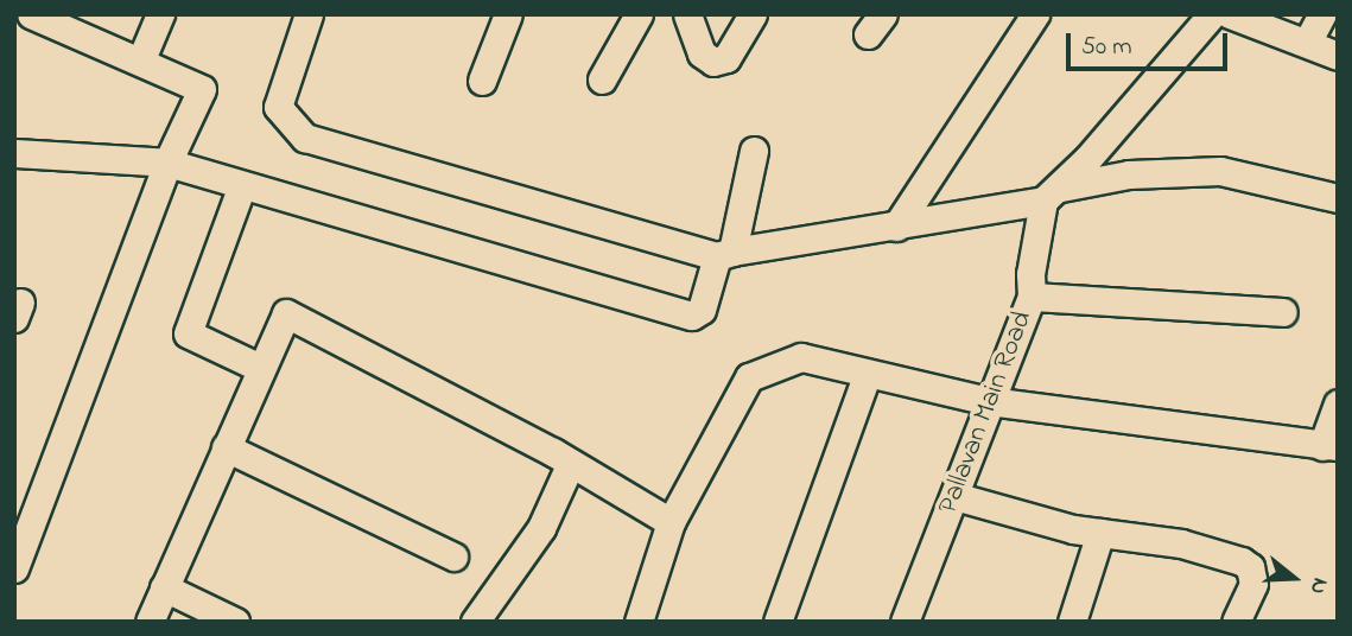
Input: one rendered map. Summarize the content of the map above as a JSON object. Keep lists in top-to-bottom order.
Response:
{
  "streets": {
    "street": ["Pallavan Main Road"]
  },
  "scale_bar": "50 m",
  "north": "right"
}
